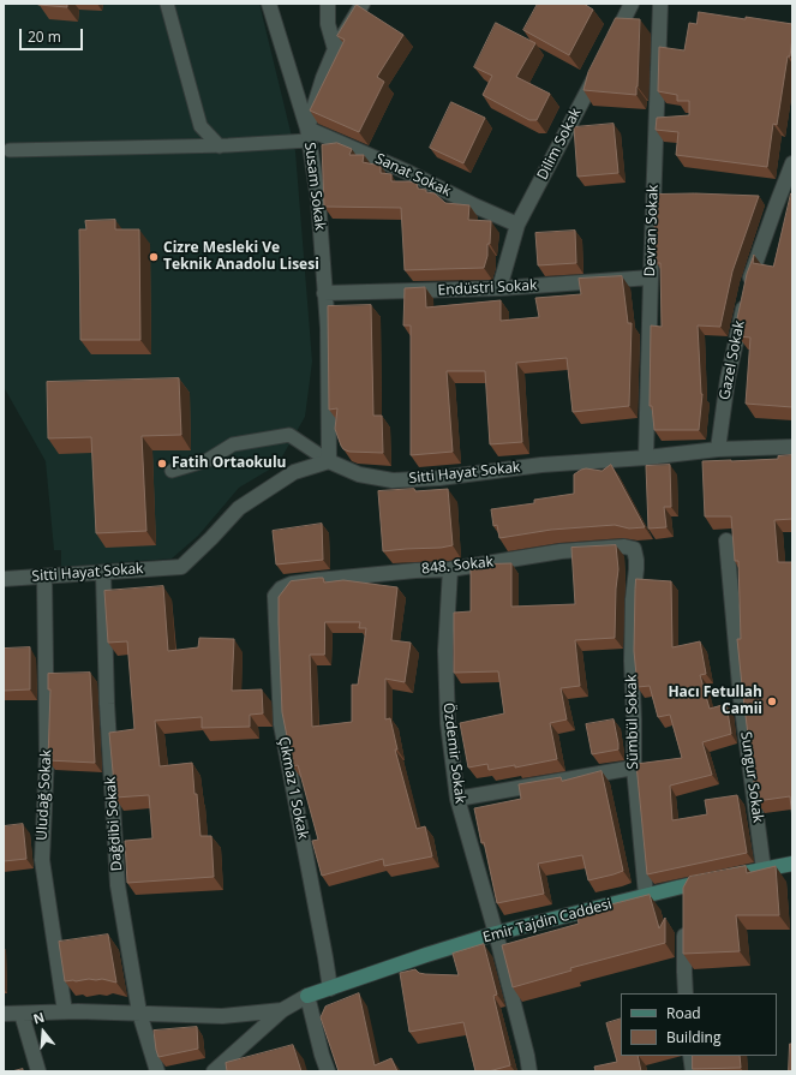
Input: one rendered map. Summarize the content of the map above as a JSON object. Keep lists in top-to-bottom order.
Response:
{
  "streets": {
    "street": [
      "Dilim Sokak",
      "Sanat Sokak",
      "Susam Sokak",
      "Devran Sokak",
      "Endüstri Sokak",
      "Gazel Sokak",
      "Sitti Hayat Sokak",
      "848. Sokak",
      "Sümbül Sokak",
      "Özdemir Sokak",
      "Sungur Sokak",
      "Çıkmaz 1 Sokak",
      "Uludağ Sokak",
      "Dağdibi Sokak",
      "Emir Tajdin Caddesi"
    ]
  },
  "crossings": [
    ["Dilim Sokak", "Sanat Sokak"],
    ["Dilim Sokak", "Endüstri Sokak"],
    ["Sanat Sokak", "Susam Sokak"],
    ["Susam Sokak", "Endüstri Sokak"],
    ["Susam Sokak", "Sitti Hayat Sokak"],
    ["Devran Sokak", "Endüstri Sokak"],
    ["Devran Sokak", "Sitti Hayat Sokak"],
    ["Gazel Sokak", "Sitti Hayat Sokak"],
    ["Sitti Hayat Sokak", "Uludağ Sokak"],
    ["Sitti Hayat Sokak", "Dağdibi Sokak"],
    ["848. Sokak", "Sümbül Sokak"],
    ["848. Sokak", "Özdemir Sokak"],
    ["848. Sokak", "Çıkmaz 1 Sokak"],
    ["Sümbül Sokak", "Emir Tajdin Caddesi"],
    ["Özdemir Sokak", "Emir Tajdin Caddesi"],
    ["Sungur Sokak", "Emir Tajdin Caddesi"],
    ["Çıkmaz 1 Sokak", "Emir Tajdin Caddesi"]
  ],
  "places": ["Cizre Mesleki Ve Teknik Anadolu Lisesi", "Fatih Ortaokulu", "Hacı Fetullah Camii"],
  "legend": ["Road", "Building"],
  "scale_bar": "20 m",
  "north": "top"
}
